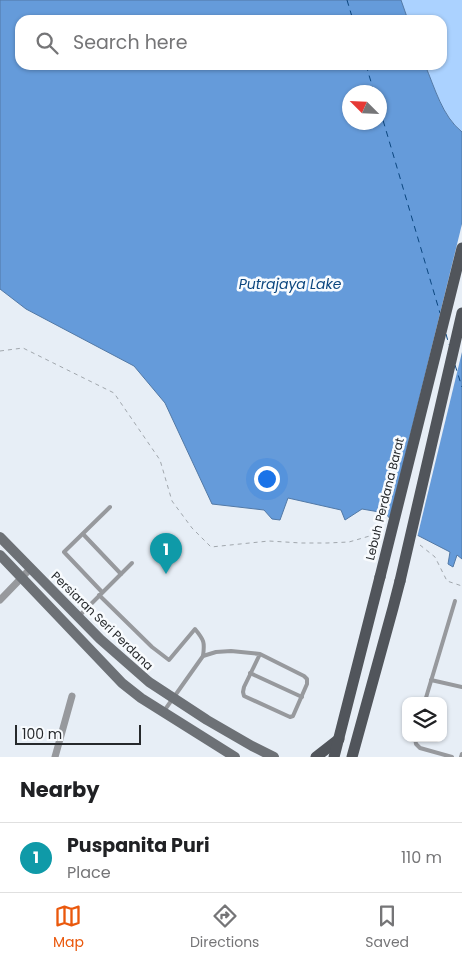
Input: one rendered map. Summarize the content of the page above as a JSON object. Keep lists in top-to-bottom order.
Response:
{
  "streets": {
    "main road": ["Lebuh Perdana Barat"],
    "street": ["Persiaran Seri Perdana"]
  },
  "water": ["Putrajaya Lake"],
  "scale_bar": "100 m",
  "north": "top left",
  "page": {
    "search": "Search here",
    "pins": "1",
    "scale": "100 m",
    "heading": "Nearby",
    "list": [
      {
        "mark": "1",
        "name": "Puspanita Puri",
        "note": "Place",
        "value": "110 m"
      }
    ],
    "nav": ["Map", "Directions", "Saved"]
  }
}
